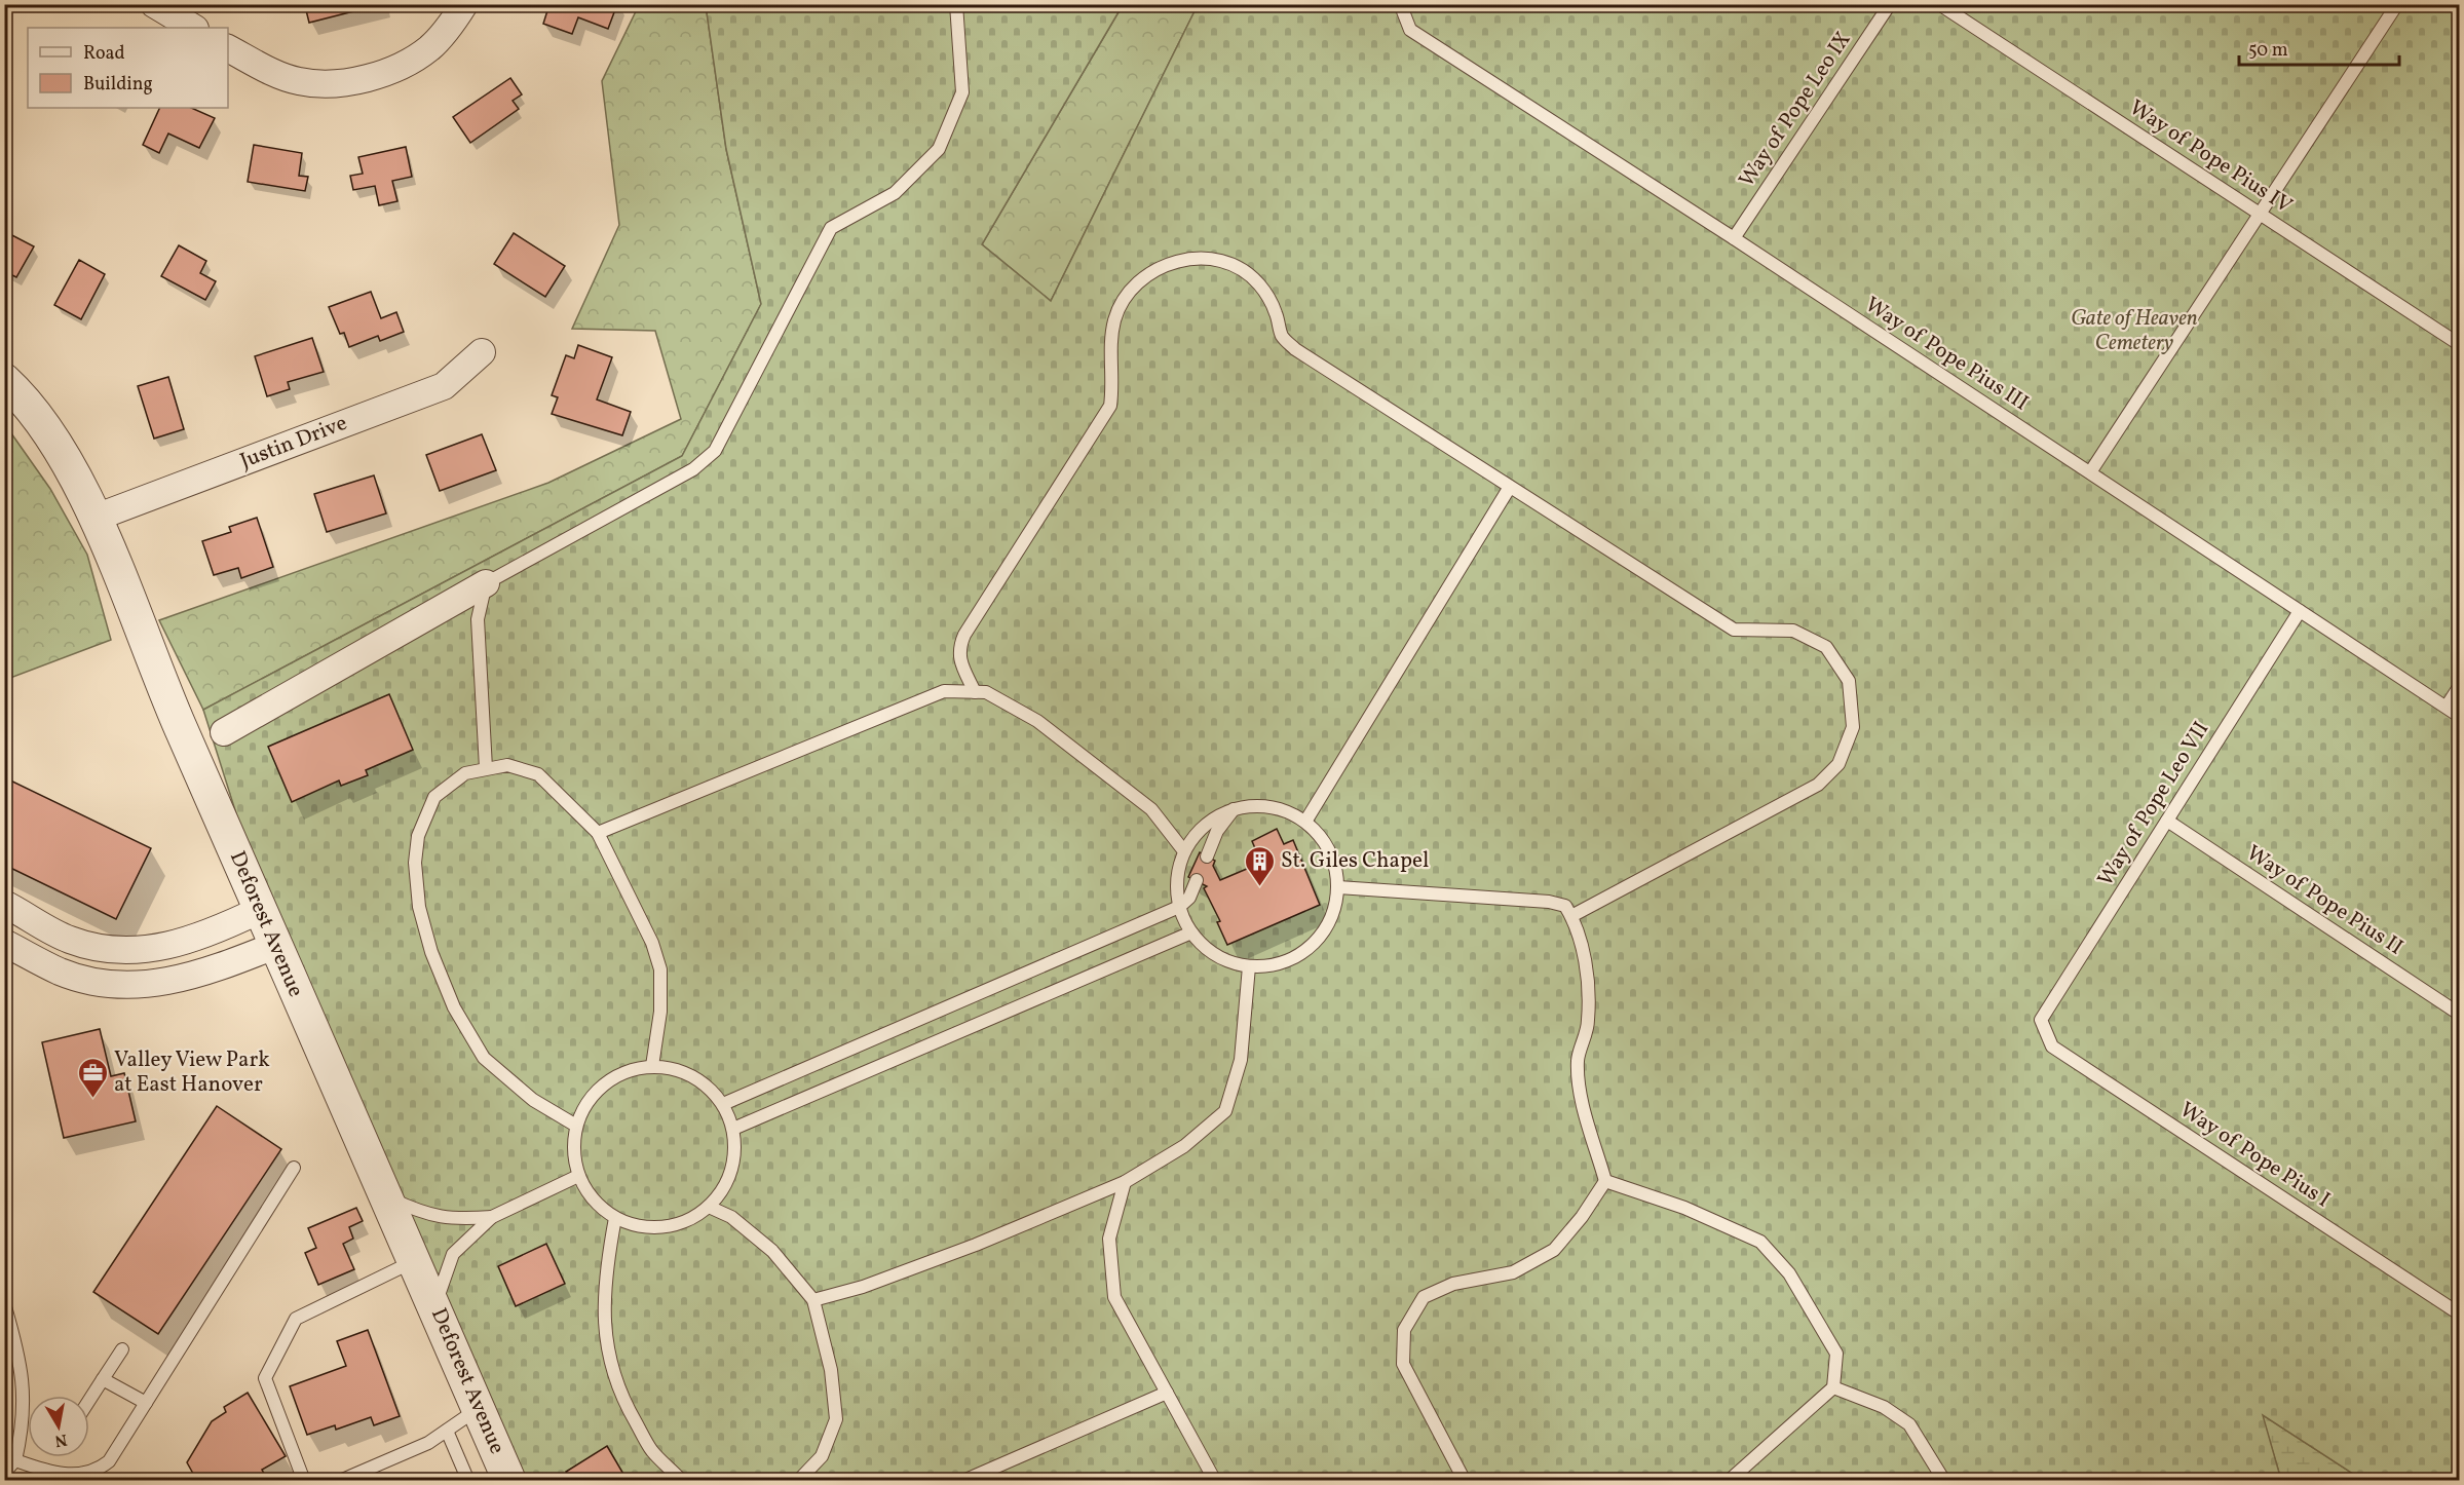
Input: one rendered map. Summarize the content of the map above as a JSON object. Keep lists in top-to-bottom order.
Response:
{
  "streets": {
    "street": ["Justin Drive", "Deforest Avenue"],
    "lane": [
      "Way of Pope Leo IX",
      "Way of Pope Pius IV",
      "Way of Pope Pius III",
      "Way of Pope Leo VII",
      "Way of Pope Pius II",
      "Way of Pope Pius I"
    ]
  },
  "crossings": [
    ["Way of Pope Leo IX", "Way of Pope Pius III"],
    ["Way of Pope Pius III", "Way of Pope Leo VII"],
    ["Justin Drive", "Deforest Avenue"],
    ["Way of Pope Leo VII", "Way of Pope Pius II"],
    ["Way of Pope Leo VII", "Way of Pope Pius I"]
  ],
  "parks": ["Gate of Heaven Cemetery"],
  "places": {
    "building": ["St. Giles Chapel"],
    "office": ["Valley View Park at East Hanover"]
  },
  "legend": ["Road", "Building"],
  "scale_bar": "50 m",
  "north": "bottom"
}
